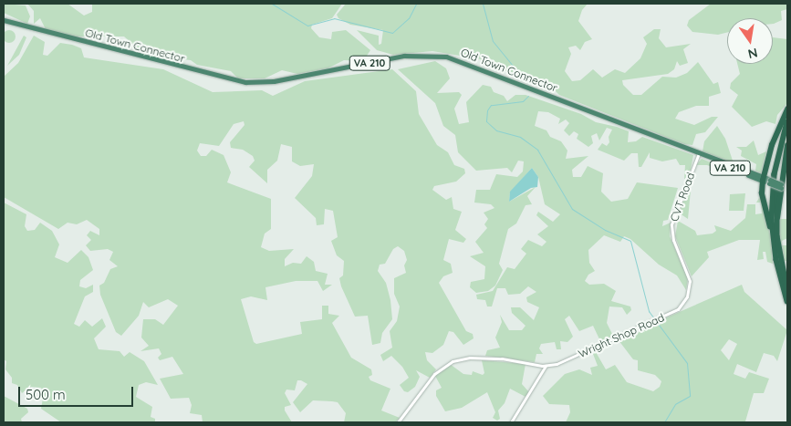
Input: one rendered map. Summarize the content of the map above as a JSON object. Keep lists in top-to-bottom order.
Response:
{
  "streets": {
    "highway": ["Old Town Connector", "VA 210"],
    "street": ["CVT Road", "Wright Shop Road"]
  },
  "crossings": [
    ["Old Town Connector", "CVT Road"],
    ["CVT Road", "Wright Shop Road"]
  ],
  "scale_bar": "500 m",
  "north": "bottom"
}
